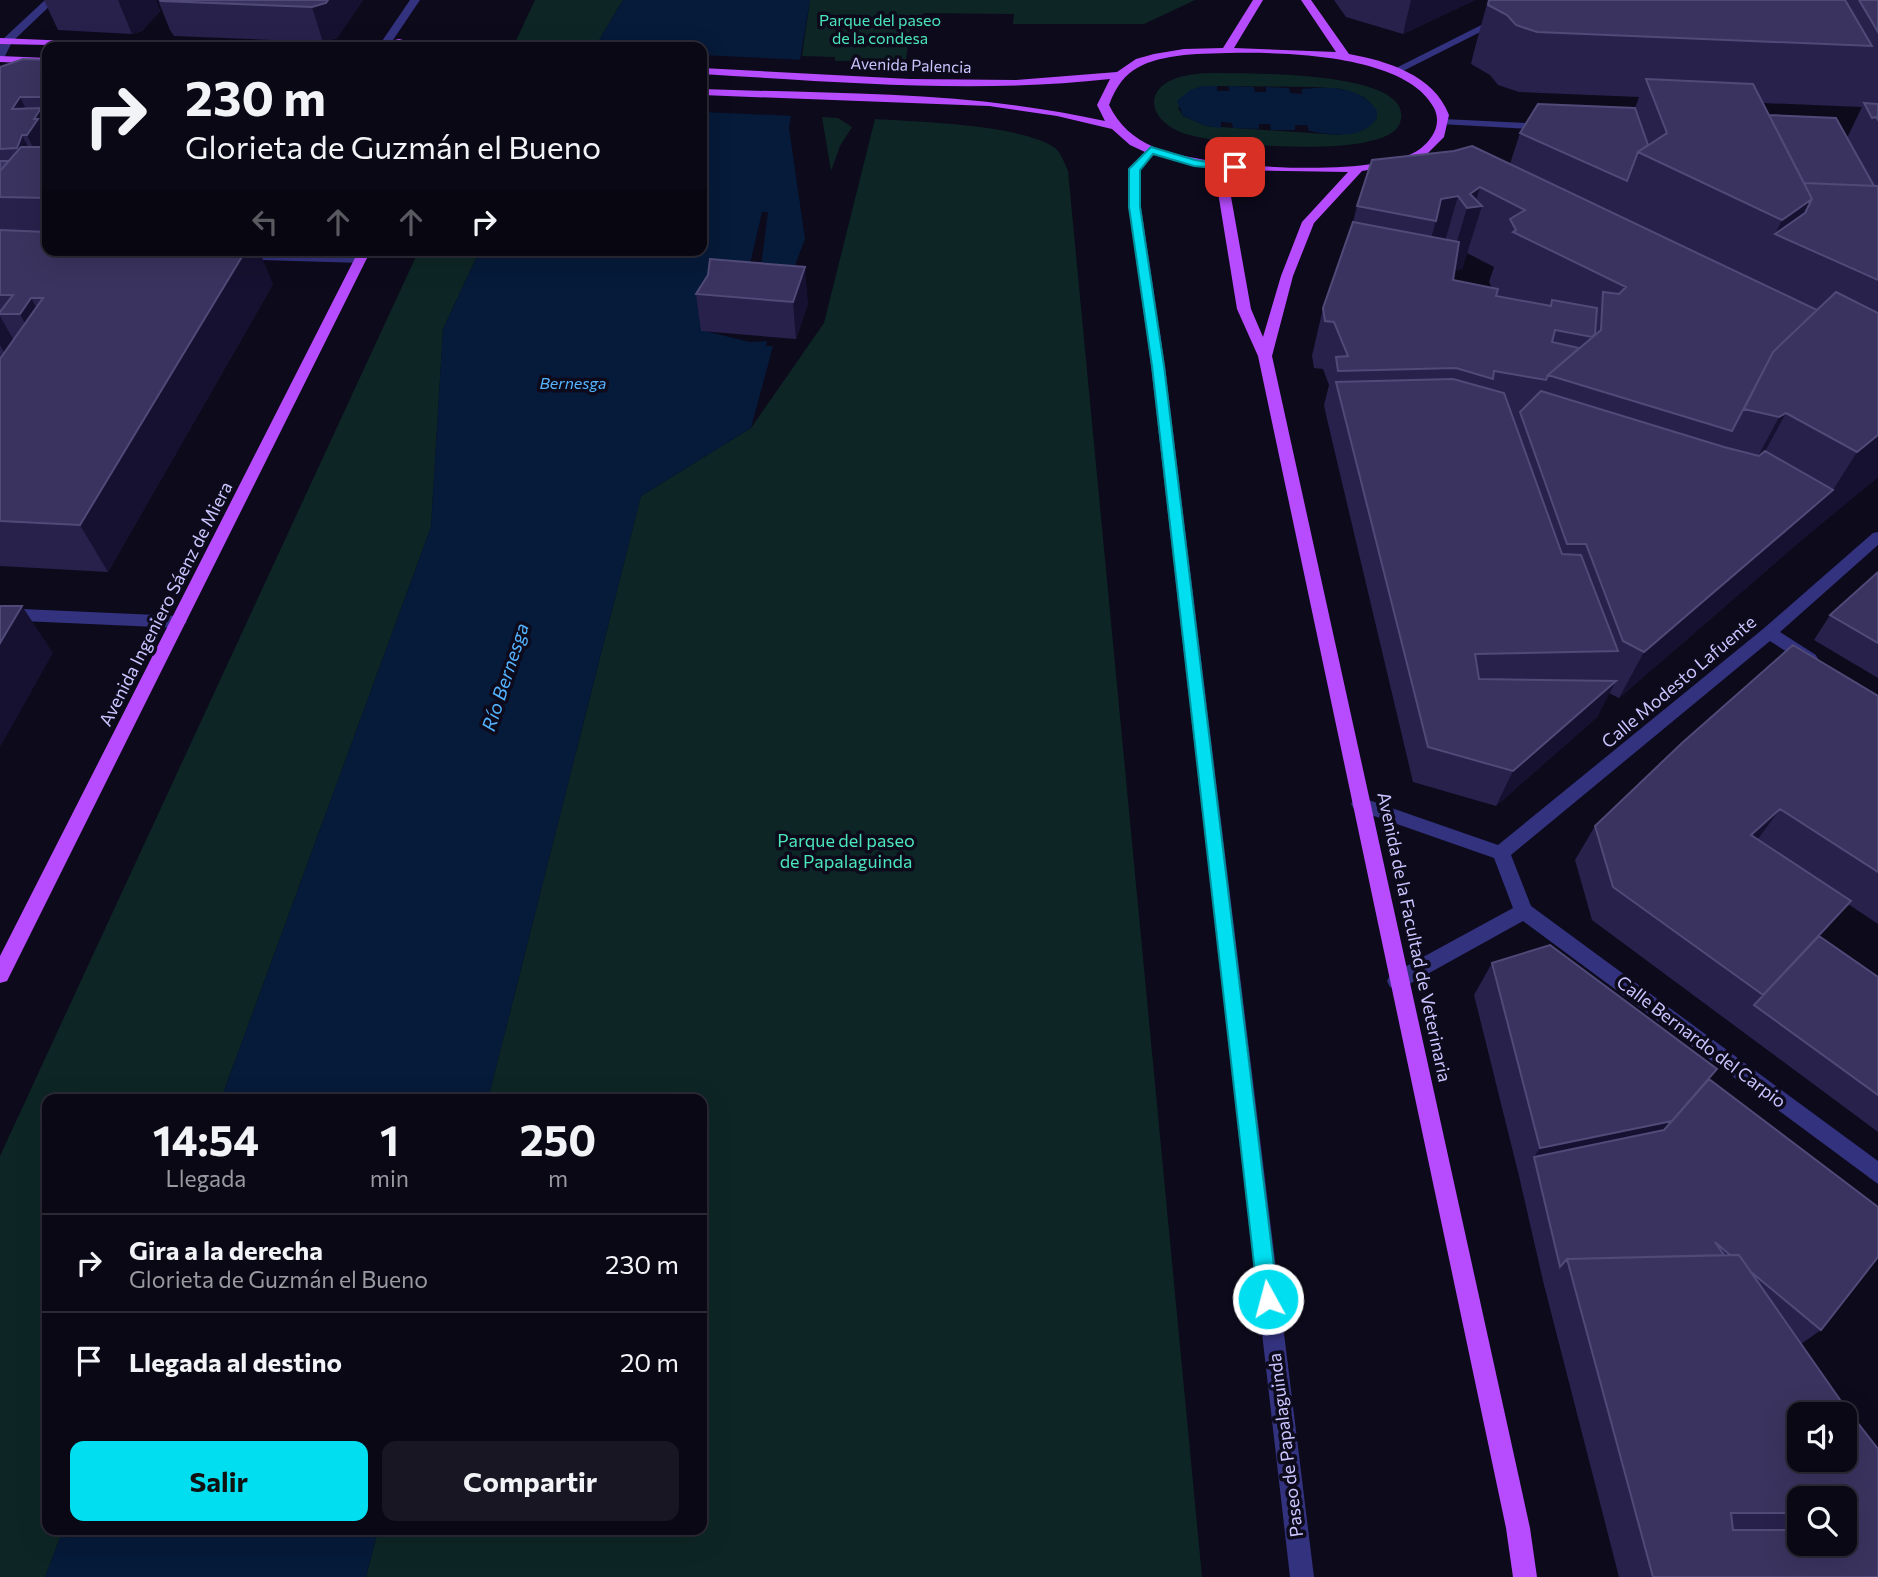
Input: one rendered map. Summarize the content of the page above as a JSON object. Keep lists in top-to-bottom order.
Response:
{
  "streets": {
    "main road": ["Avenida Palencia", "Avenida Ingeniero Sáenz de Miera", "Avenida de la Facultad de Veterinaria"],
    "street": ["Calle Modesto Lafuente", "Calle Bernardo del Carpio", "Paseo de Papalaguinda"]
  },
  "water": ["Bernesga", "Río Bernesga"],
  "parks": ["Parque del paseo de la condesa", "Parque del paseo de Papalaguinda"],
  "page": {
    "turn": ["230 m", "Glorieta de Guzmán el Bueno"],
    "eta": [
      "14:54",
      "Llegada",
      "1",
      "min",
      "250",
      "m"
    ],
    "list": [
      {
        "name": "Gira a la derecha",
        "note": "Glorieta de Guzmán el Bueno",
        "value": "230 m"
      },
      {
        "name": "Llegada al destino",
        "value": "20 m"
      }
    ],
    "buttons": ["Salir", "Compartir"]
  }
}
